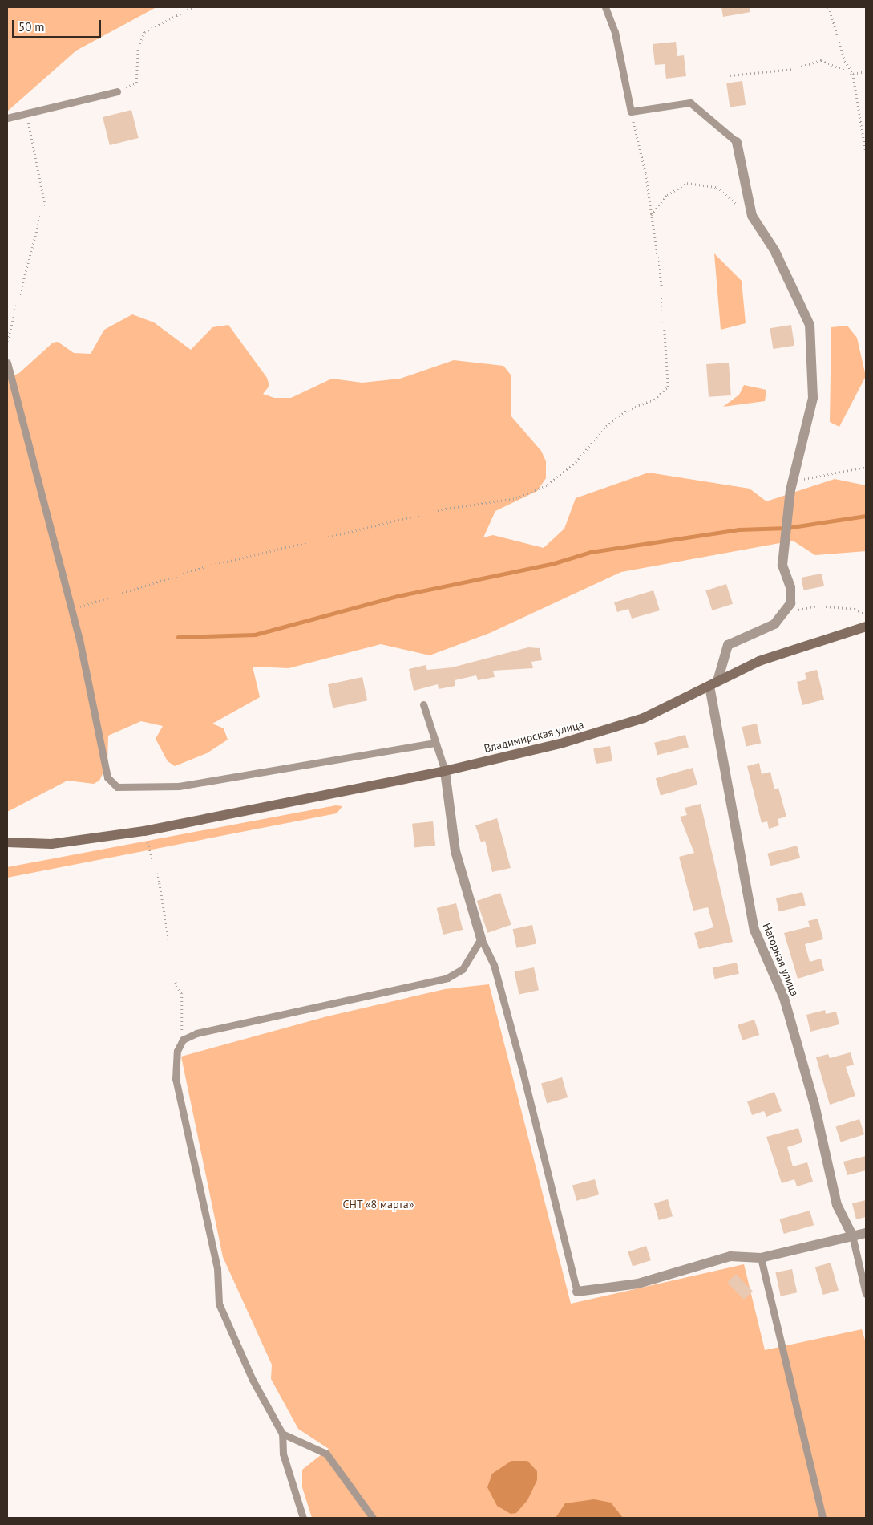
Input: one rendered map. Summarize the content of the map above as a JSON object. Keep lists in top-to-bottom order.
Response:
{
  "streets": {
    "street": ["Владимирская улица", "Нагорная улица"]
  },
  "crossings": [
    ["Владимирская улица", "Нагорная улица"]
  ],
  "parks": ["СНТ «8 марта»"],
  "scale_bar": "50 m"
}
